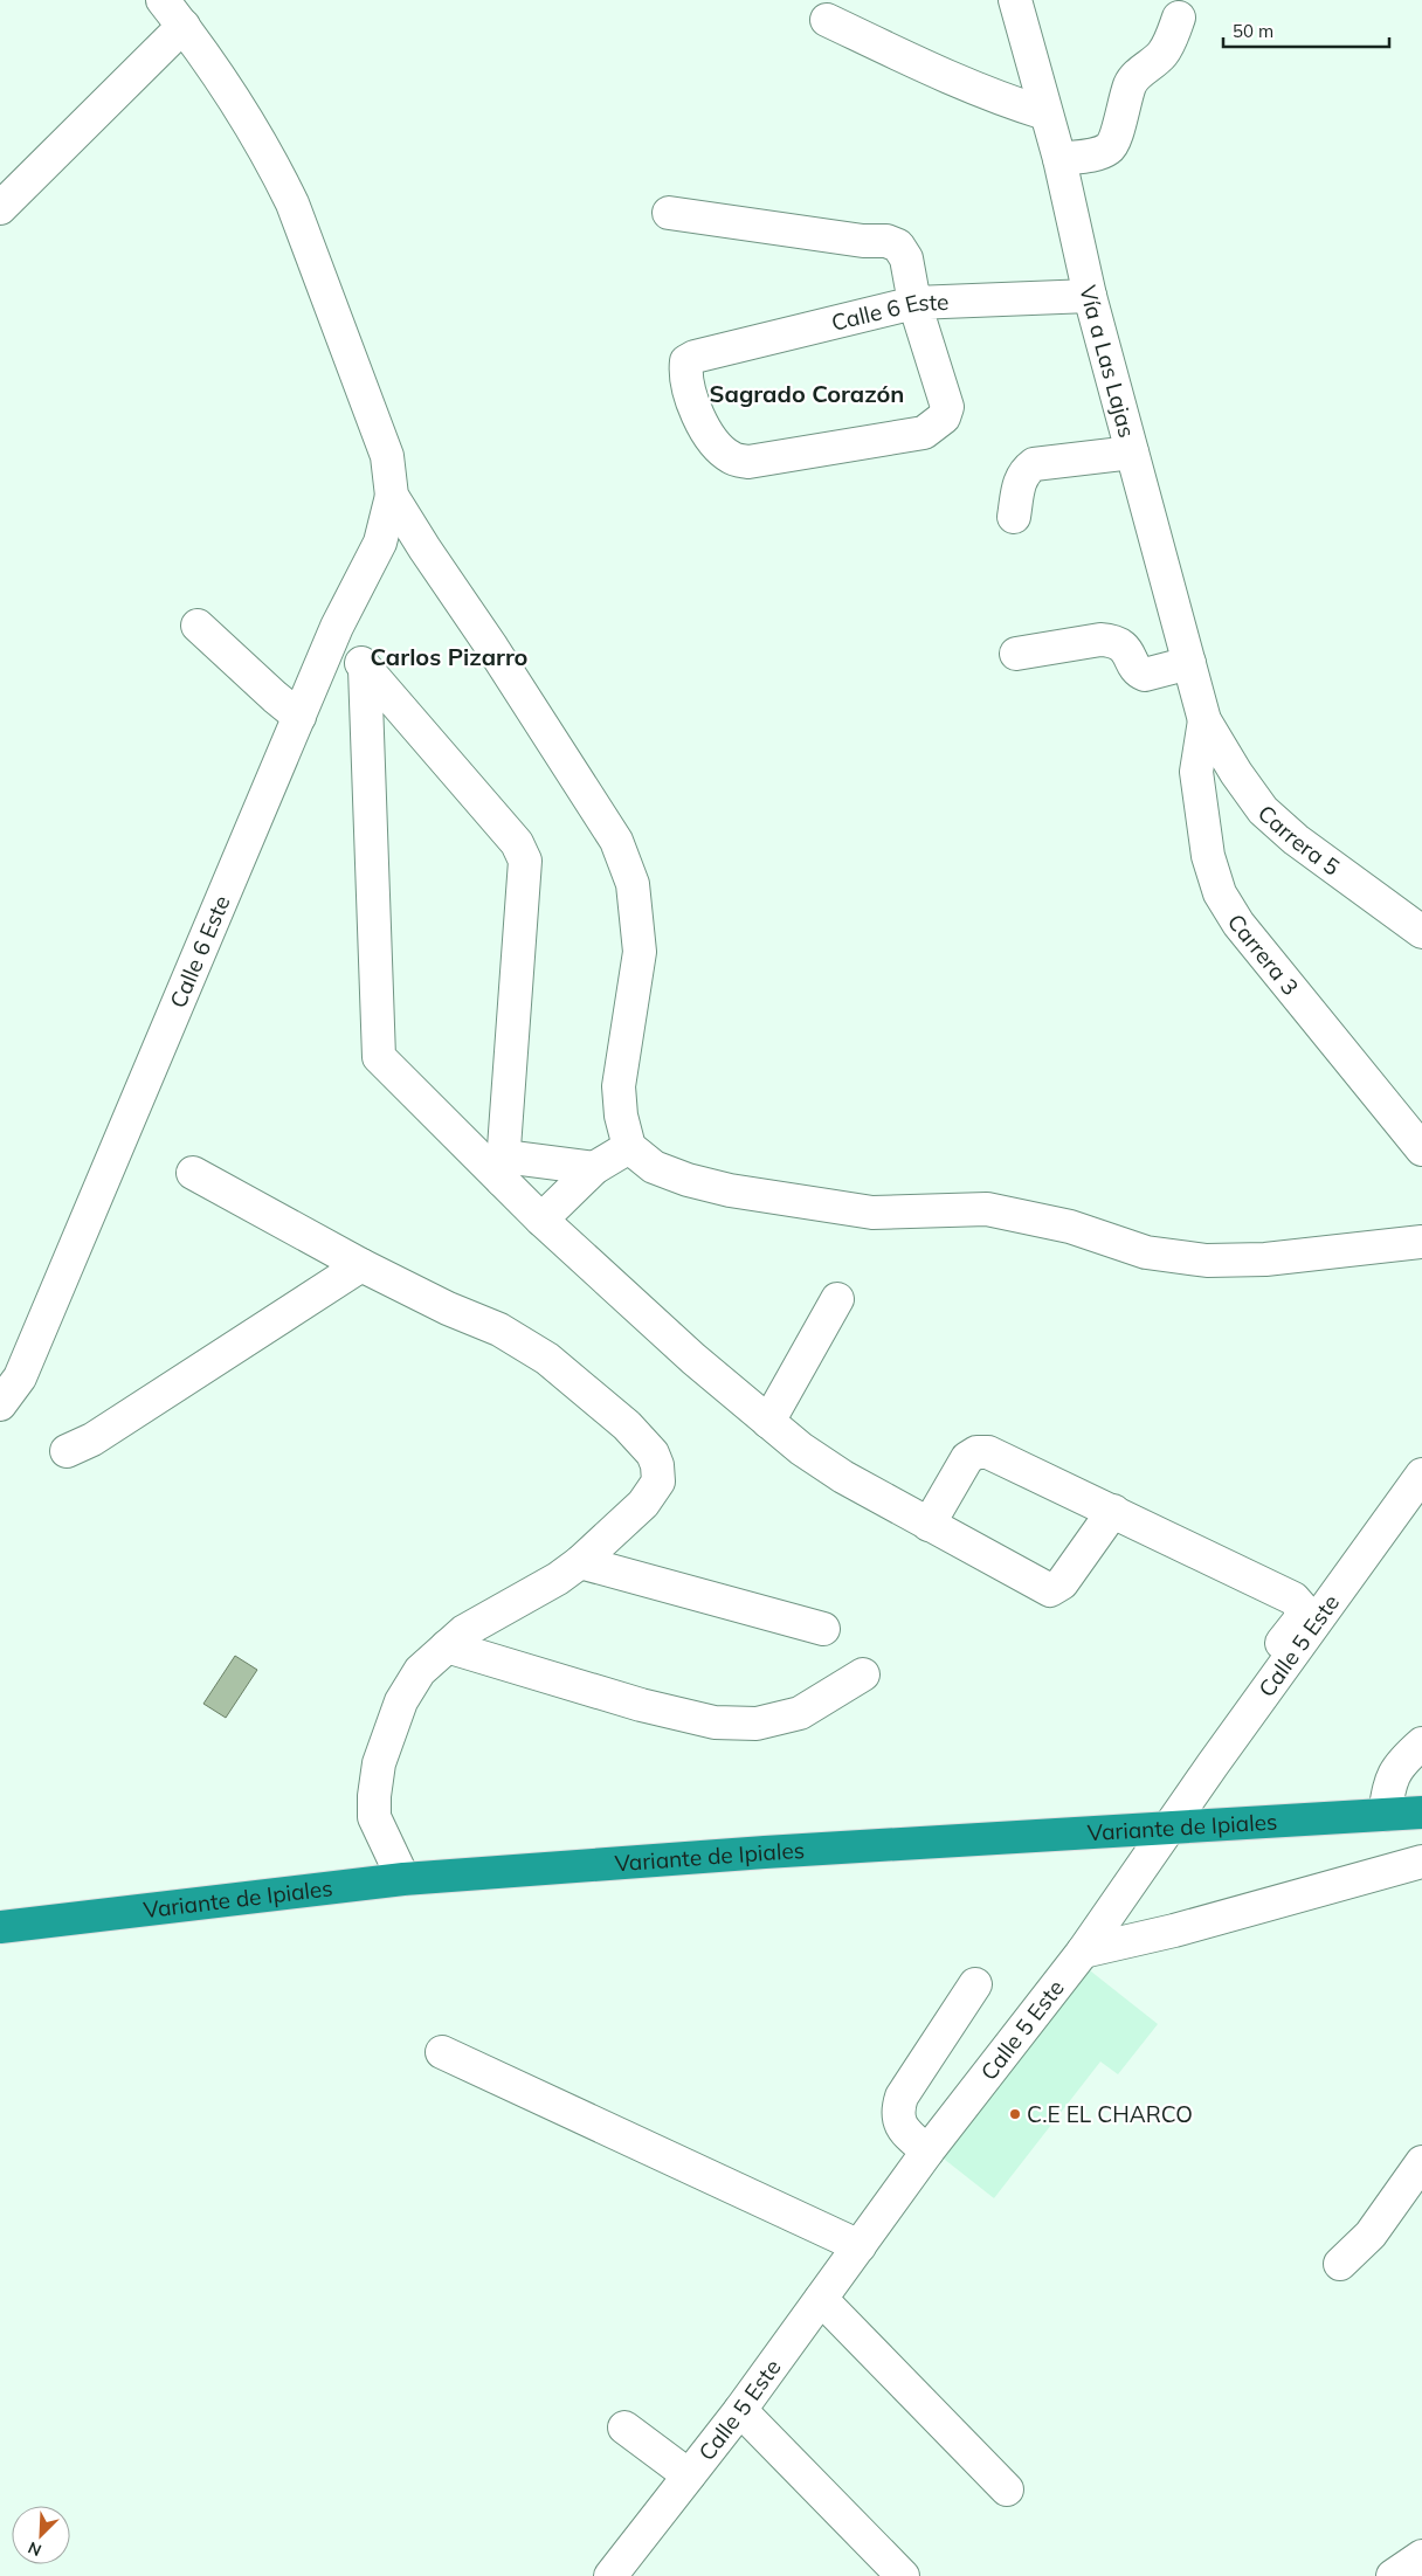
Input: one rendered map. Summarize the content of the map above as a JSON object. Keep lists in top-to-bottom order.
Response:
{
  "streets": {
    "highway": ["Variante de Ipiales"],
    "street": [
      "Calle 6 Este",
      "Vía a Las Lajas",
      "Carrera 5",
      "Carrera 3",
      "Calle 5 Este"
    ]
  },
  "crossings": [
    ["Calle 6 Este", "Vía a Las Lajas"],
    ["Vía a Las Lajas", "Carrera 5"],
    ["Vía a Las Lajas", "Carrera 3"],
    ["Carrera 5", "Carrera 3"],
    ["Calle 5 Este", "Variante de Ipiales"]
  ],
  "districts": ["Sagrado Corazón", "Carlos Pizarro"],
  "places": ["C.E EL CHARCO"],
  "scale_bar": "50 m",
  "north": "bottom left"
}
